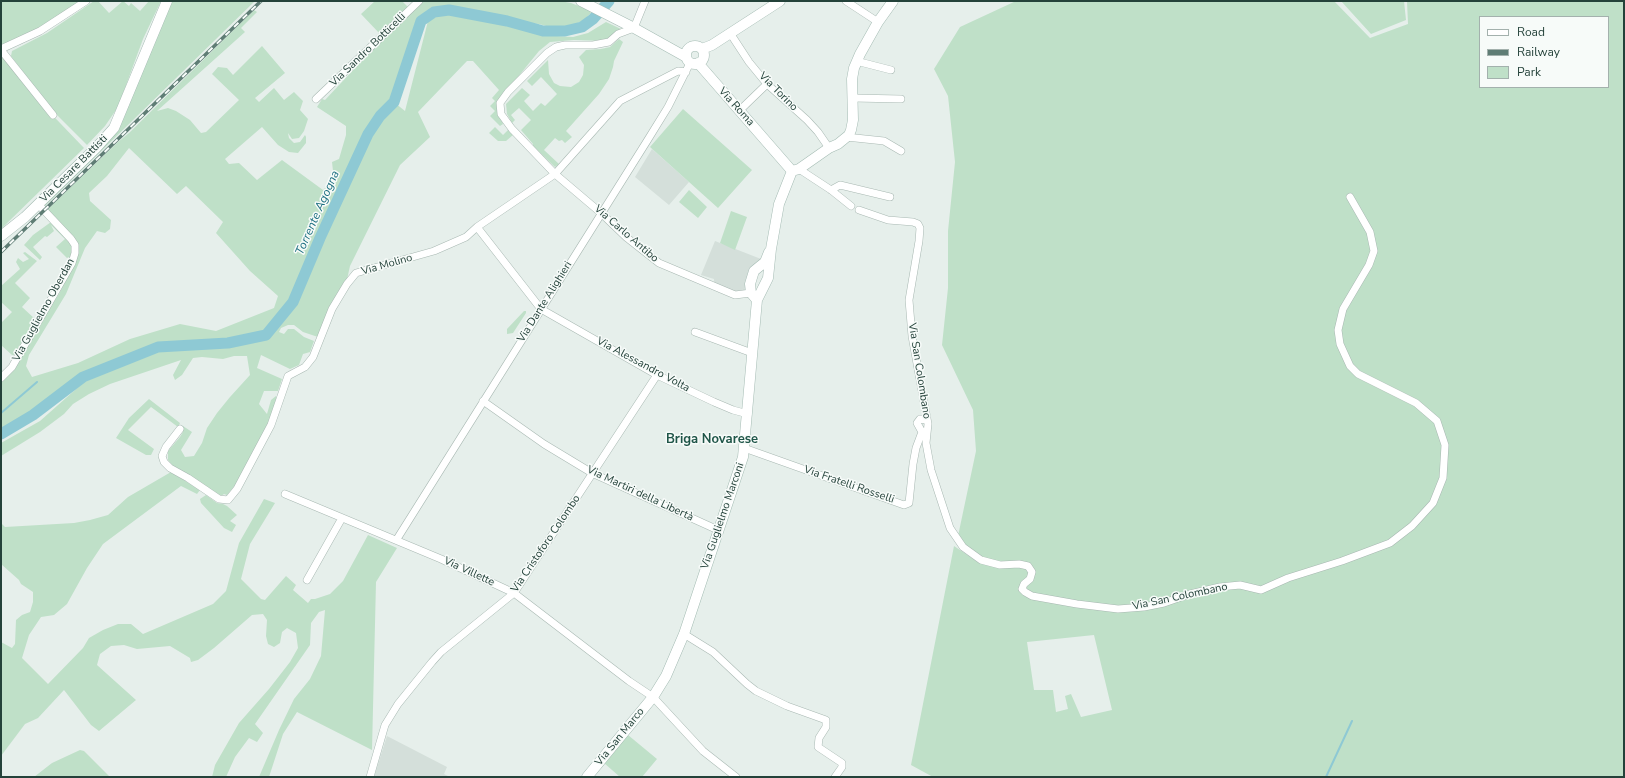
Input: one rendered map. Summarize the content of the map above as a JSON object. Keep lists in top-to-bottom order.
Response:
{
  "streets": {
    "street": [
      "Via Sandro Botticelli",
      "Via Torino",
      "Via Roma",
      "Via Cesare Battisti",
      "Via Carlo Antibo",
      "Via Molino",
      "Via Dante Alighieri",
      "Via Guglielmo Oberdan",
      "Via Alessandro Volta",
      "Via San Colombano",
      "Via Fratelli Rosselli",
      "Via Martiri della Libertà",
      "Via Guglielmo Marconi",
      "Via Cristoforo Colombo",
      "Via Villette",
      "Via San Marco"
    ]
  },
  "crossings": [
    ["Via Roma", "Via Carlo Antibo"],
    ["Via Roma", "Via Molino"],
    ["Via Roma", "Via Dante Alighieri"],
    ["Via Roma", "Via Guglielmo Marconi"],
    ["Via Cesare Battisti", "Via Guglielmo Oberdan"],
    ["Via Carlo Antibo", "Via Molino"],
    ["Via Carlo Antibo", "Via Dante Alighieri"],
    ["Via Carlo Antibo", "Via Guglielmo Marconi"],
    ["Via Molino", "Via Dante Alighieri"],
    ["Via Dante Alighieri", "Via Alessandro Volta"],
    ["Via Dante Alighieri", "Via Martiri della Libertà"],
    ["Via Dante Alighieri", "Via Villette"],
    ["Via Alessandro Volta", "Via Guglielmo Marconi"],
    ["Via Alessandro Volta", "Via Cristoforo Colombo"],
    ["Via San Colombano", "Via Fratelli Rosselli"],
    ["Via Fratelli Rosselli", "Via Guglielmo Marconi"],
    ["Via Martiri della Libertà", "Via Guglielmo Marconi"],
    ["Via Martiri della Libertà", "Via Cristoforo Colombo"],
    ["Via Guglielmo Marconi", "Via Villette"],
    ["Via Guglielmo Marconi", "Via San Marco"],
    ["Via Cristoforo Colombo", "Via Villette"],
    ["Via Villette", "Via San Marco"]
  ],
  "districts": ["Briga Novarese"],
  "water": ["Torrente Agogna"],
  "legend": ["Road", "Railway", "Park"]
}
